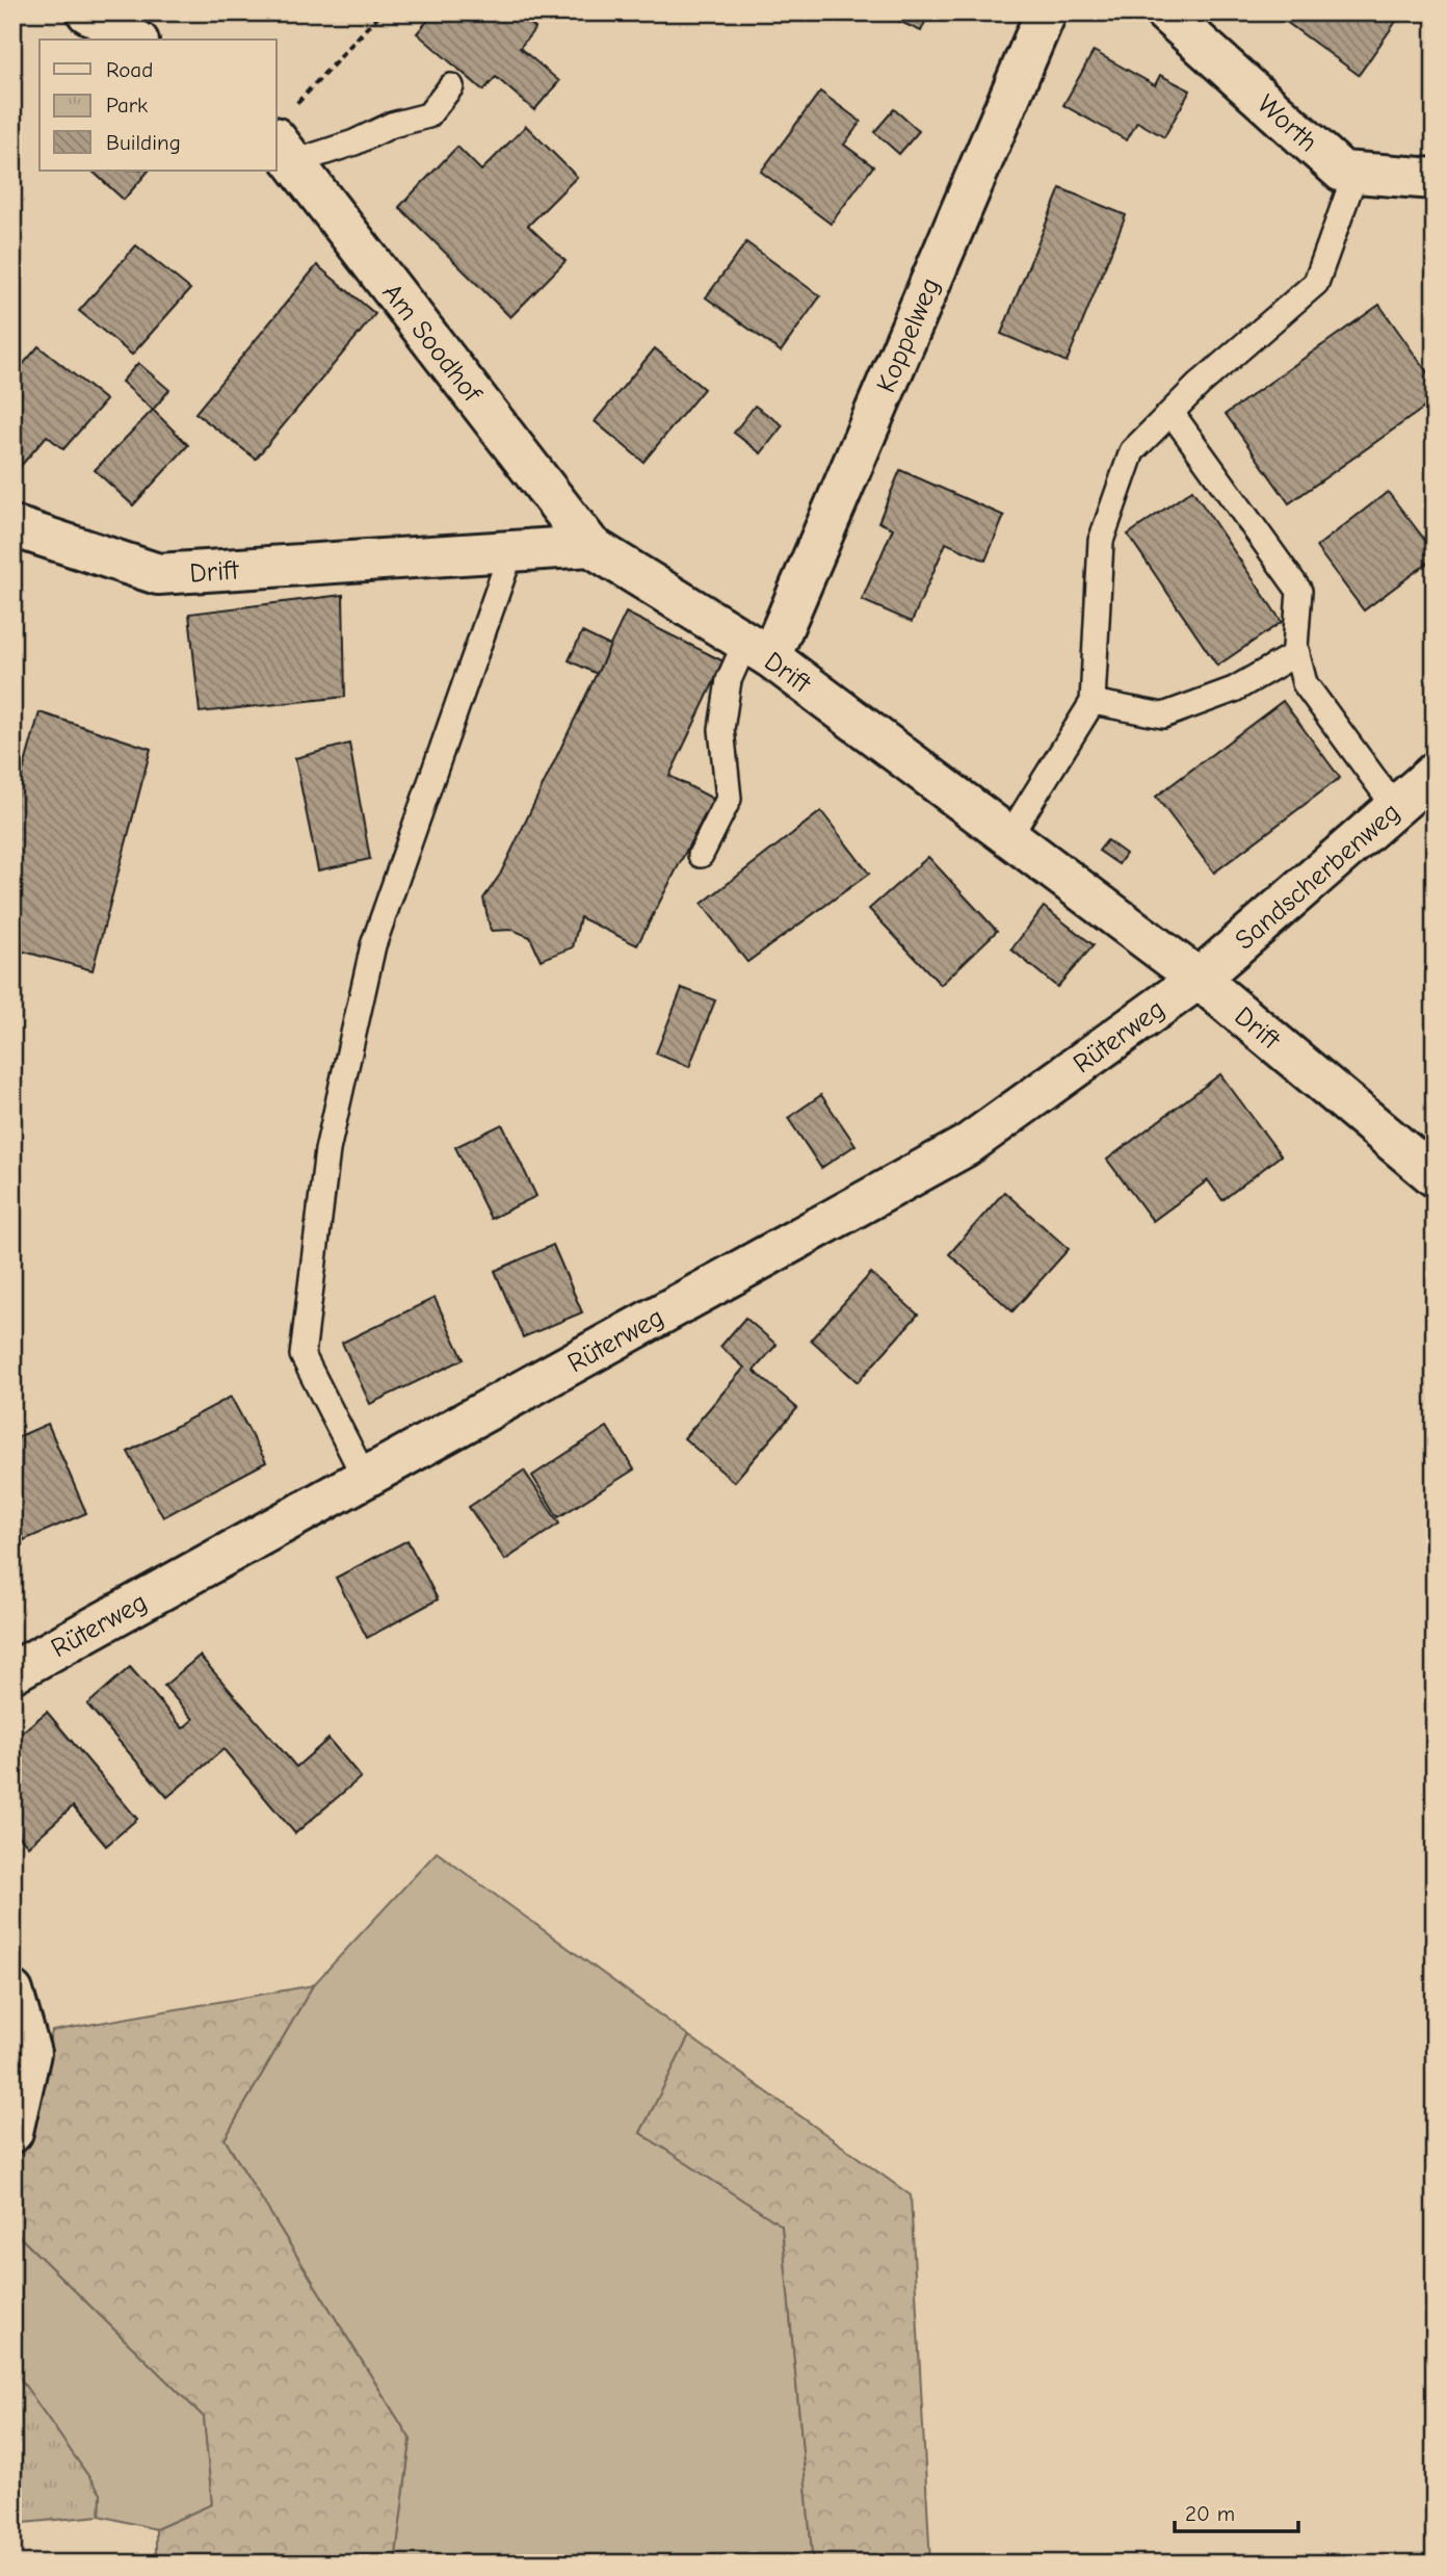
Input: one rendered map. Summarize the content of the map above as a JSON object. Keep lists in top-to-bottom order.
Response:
{
  "streets": {
    "street": [
      "Worth",
      "Koppelweg",
      "Am Soodhof",
      "Drift",
      "Sandscherbenweg",
      "Rüterweg"
    ]
  },
  "crossings": [
    ["Koppelweg", "Drift"],
    ["Am Soodhof", "Drift"],
    ["Drift", "Sandscherbenweg"],
    ["Drift", "Rüterweg"],
    ["Sandscherbenweg", "Rüterweg"]
  ],
  "legend": ["Road", "Park", "Building"],
  "scale_bar": "20 m"
}
